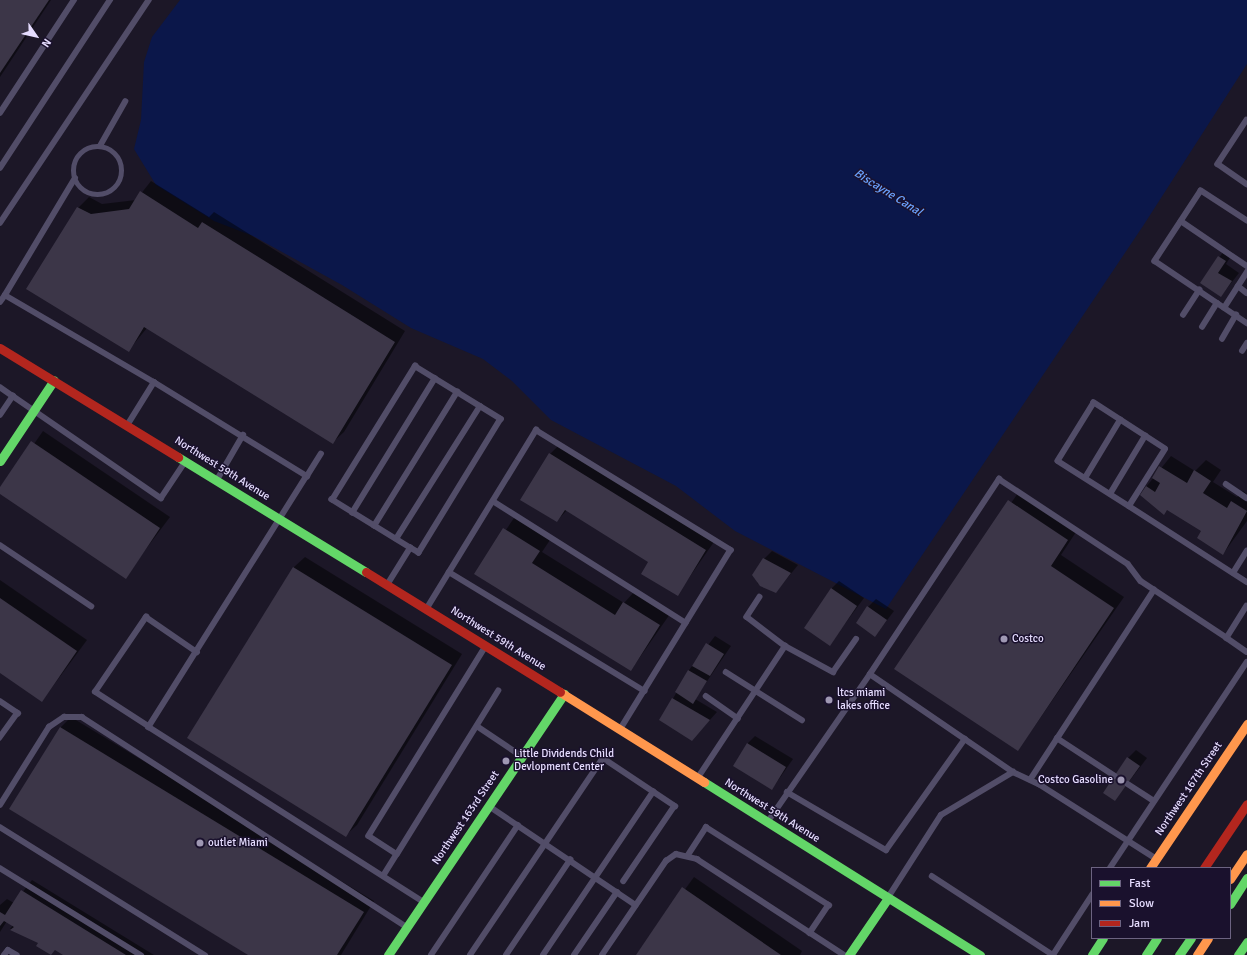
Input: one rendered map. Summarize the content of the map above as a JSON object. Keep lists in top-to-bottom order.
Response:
{
  "streets": {
    "main road": ["Northwest 59th Avenue", "Northwest 167th Street", "Northwest 163rd Street"]
  },
  "crossings": [
    ["Northwest 59th Avenue", "Northwest 163rd Street"]
  ],
  "water": ["Biscayne Canal"],
  "places": [
    "Costco",
    "ltcs miami lakes office",
    "Little Dividends Child Devlopment Center",
    "Costco Gasoline",
    "outlet Miami"
  ],
  "legend": ["Fast", "Slow", "Jam"],
  "north": "bottom right"
}
